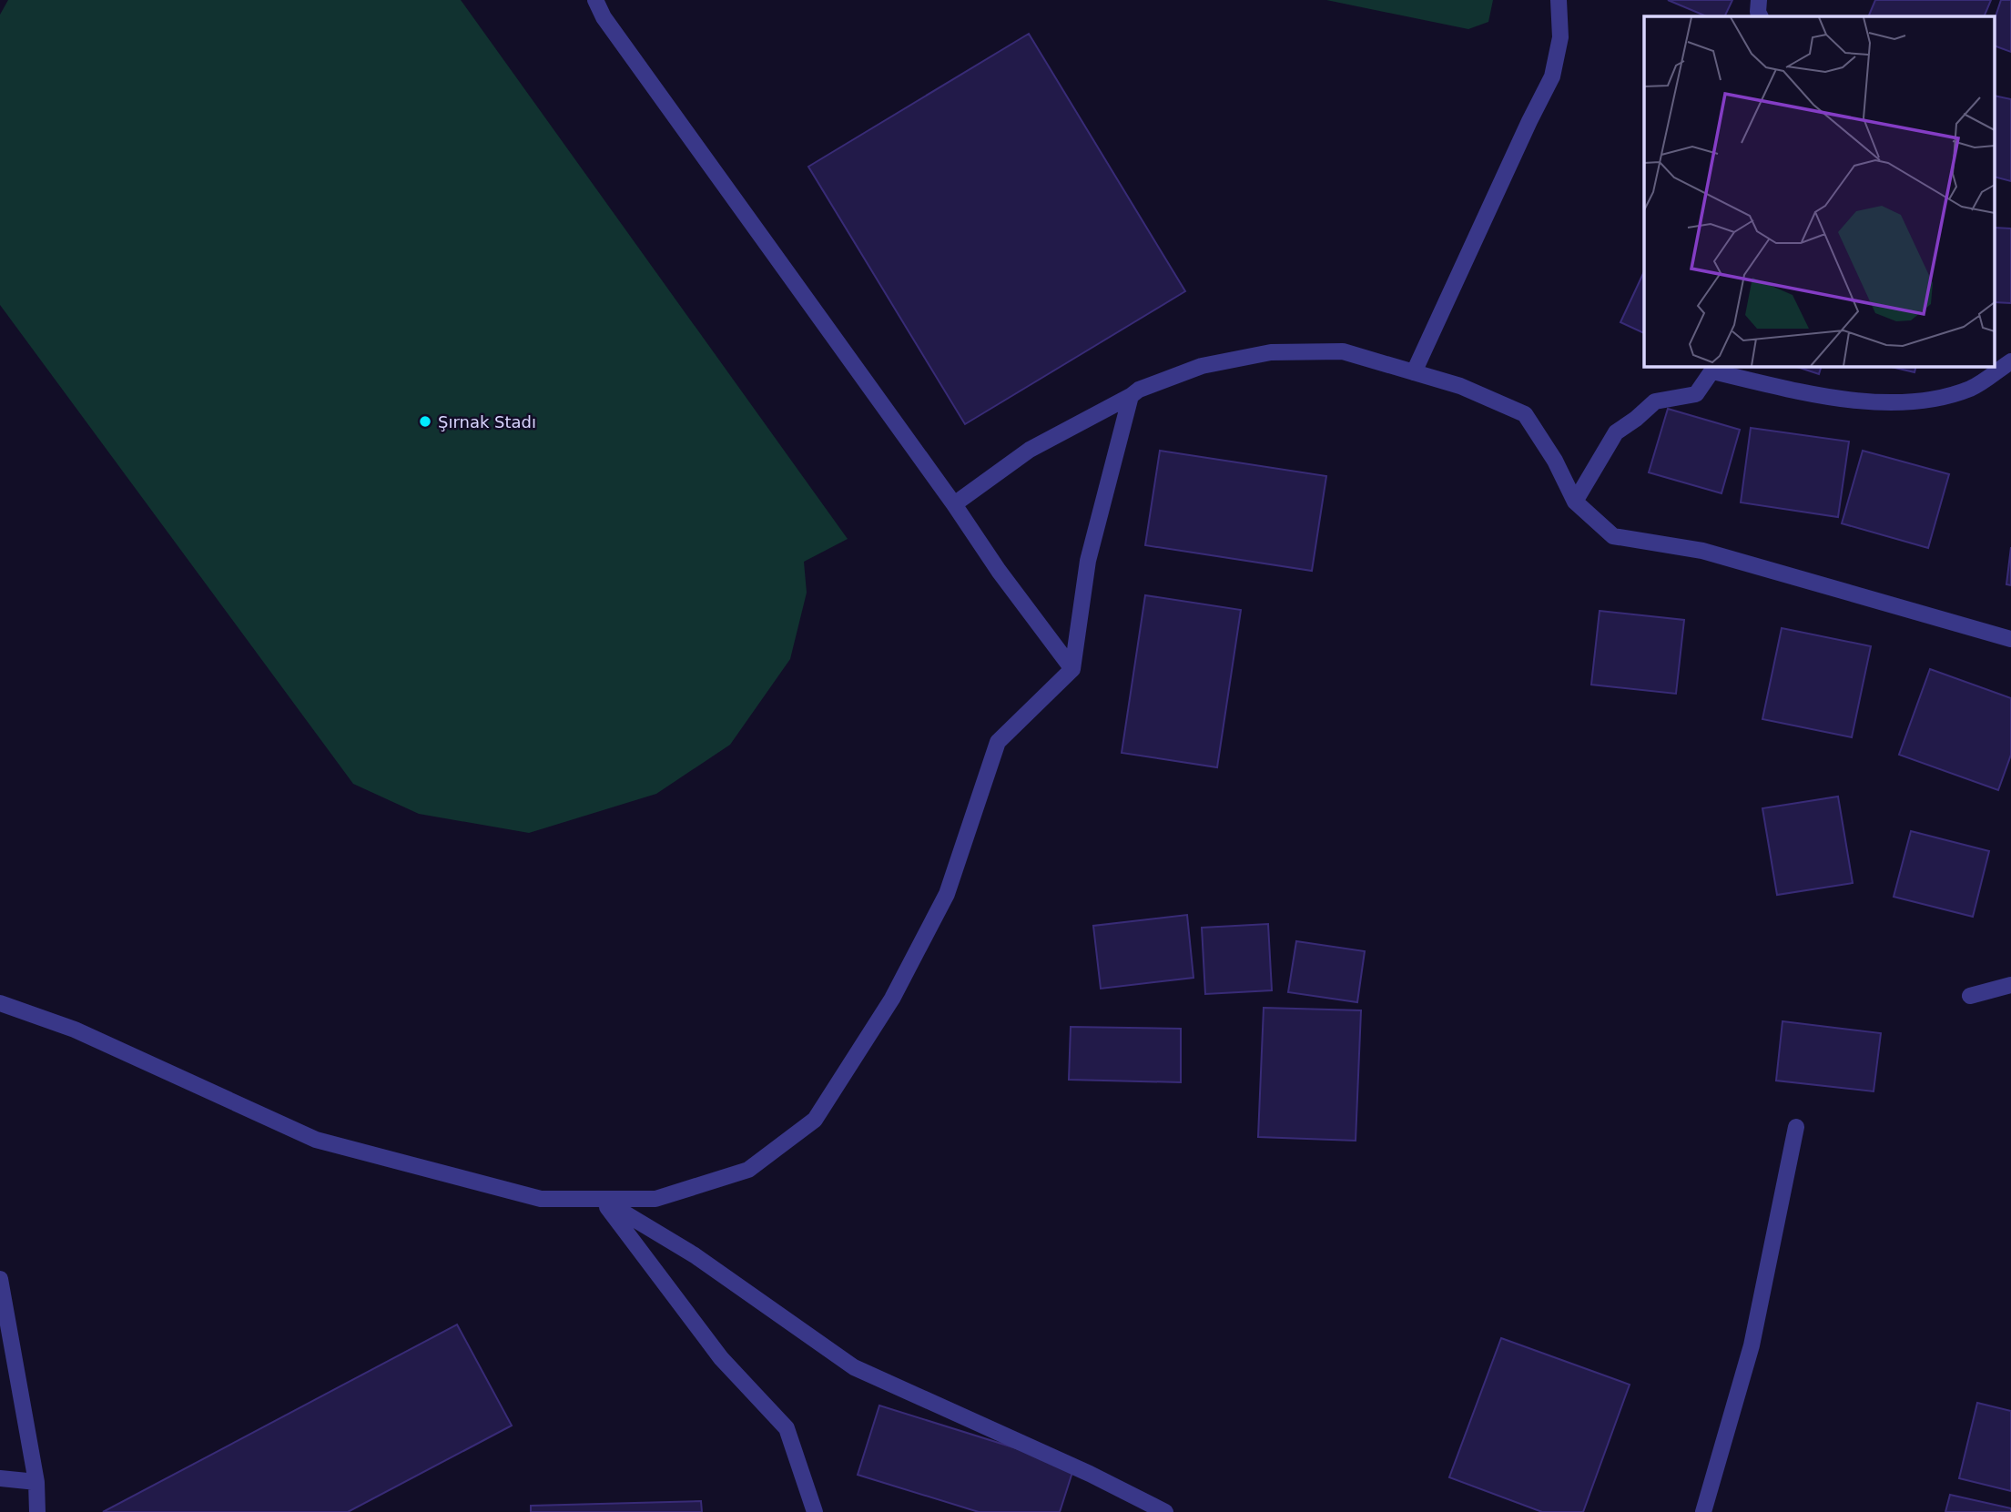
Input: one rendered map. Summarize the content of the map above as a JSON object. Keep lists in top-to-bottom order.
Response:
{
  "places": ["Şırnak Stadı"]
}
